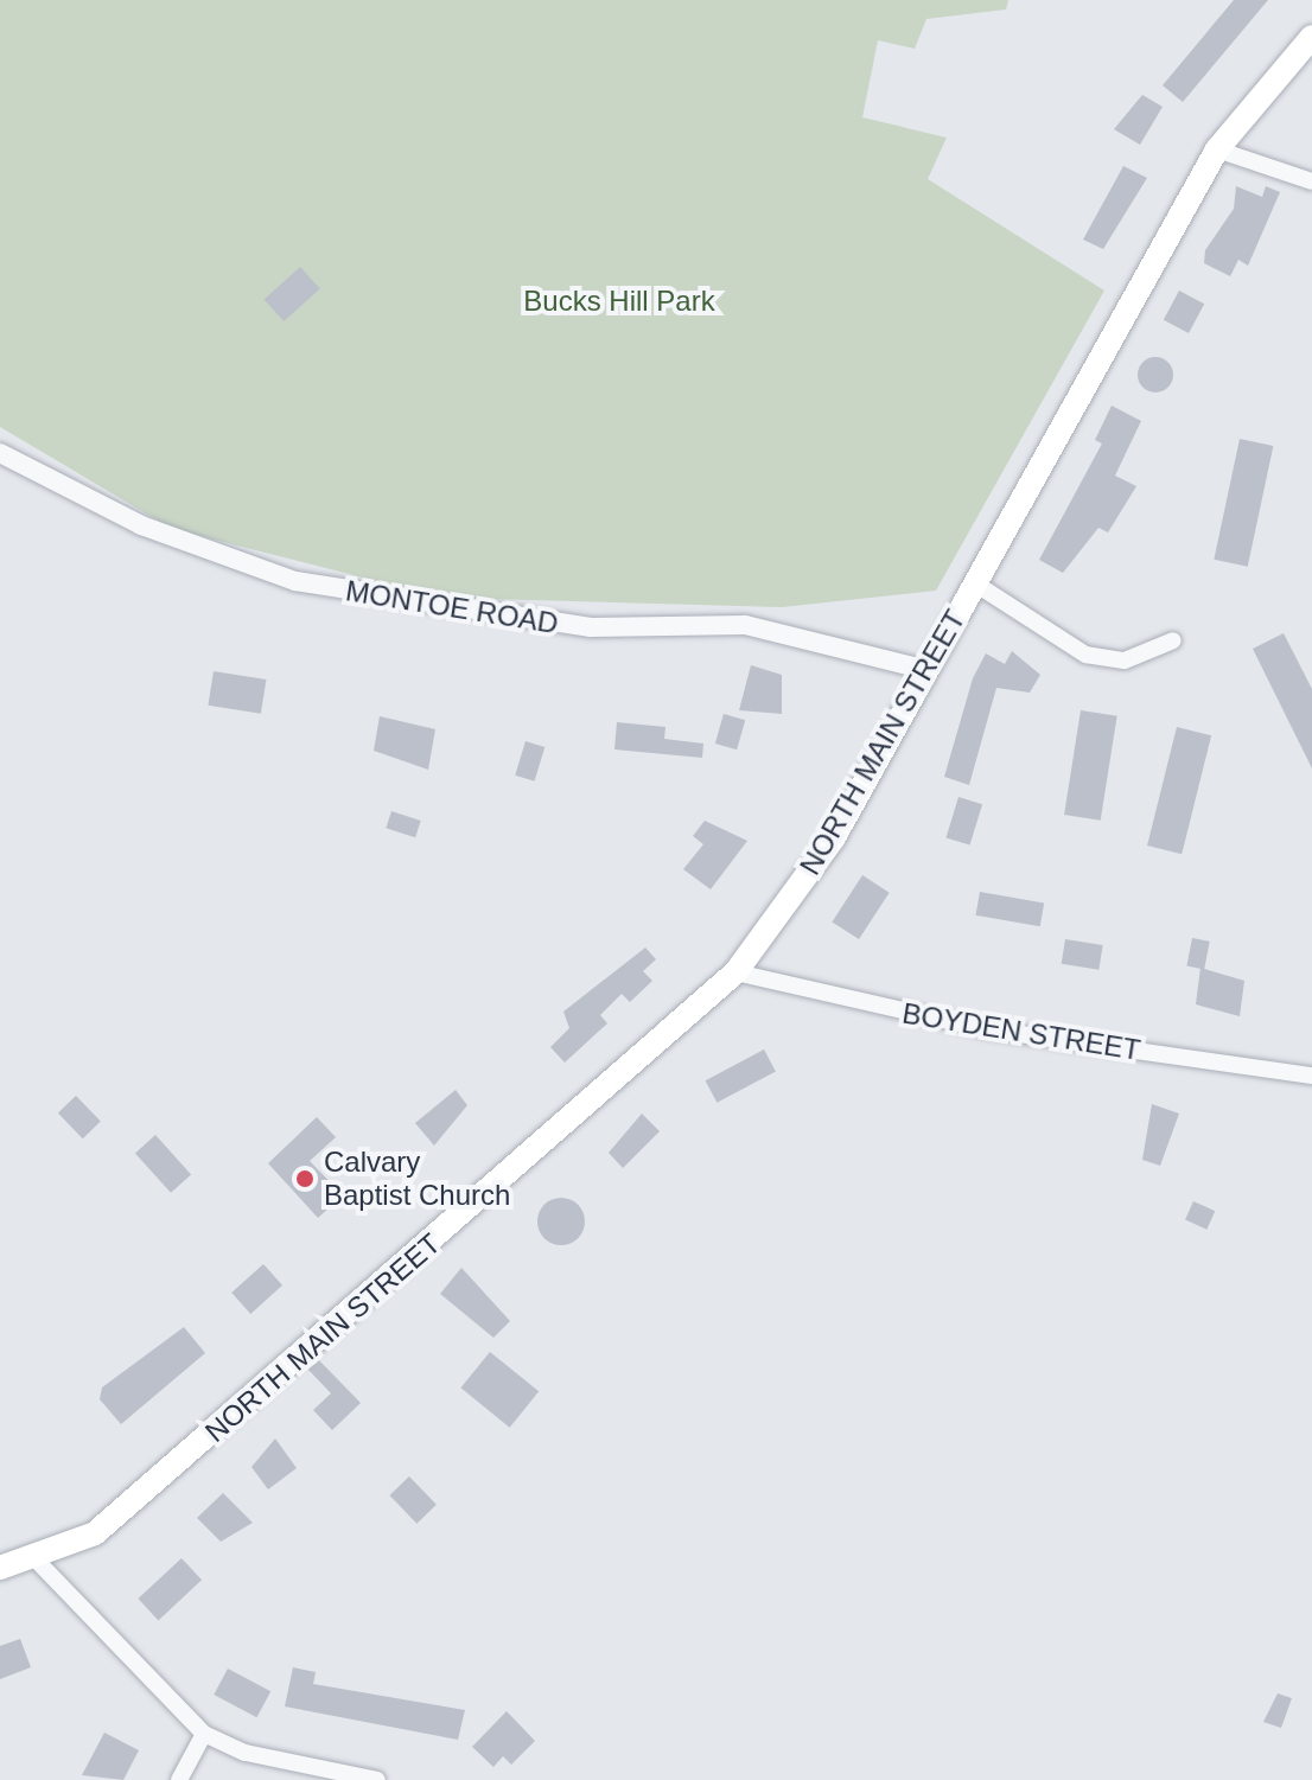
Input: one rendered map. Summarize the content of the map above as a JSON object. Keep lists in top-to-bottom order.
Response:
{
  "streets": {
    "main road": ["NORTH MAIN STREET"],
    "street": ["MONTOE ROAD", "BOYDEN STREET"]
  },
  "crossings": [
    ["MONTOE ROAD", "NORTH MAIN STREET"],
    ["NORTH MAIN STREET", "BOYDEN STREET"]
  ],
  "parks": ["Bucks Hill Park"],
  "places": ["Calvary Baptist Church"]
}
